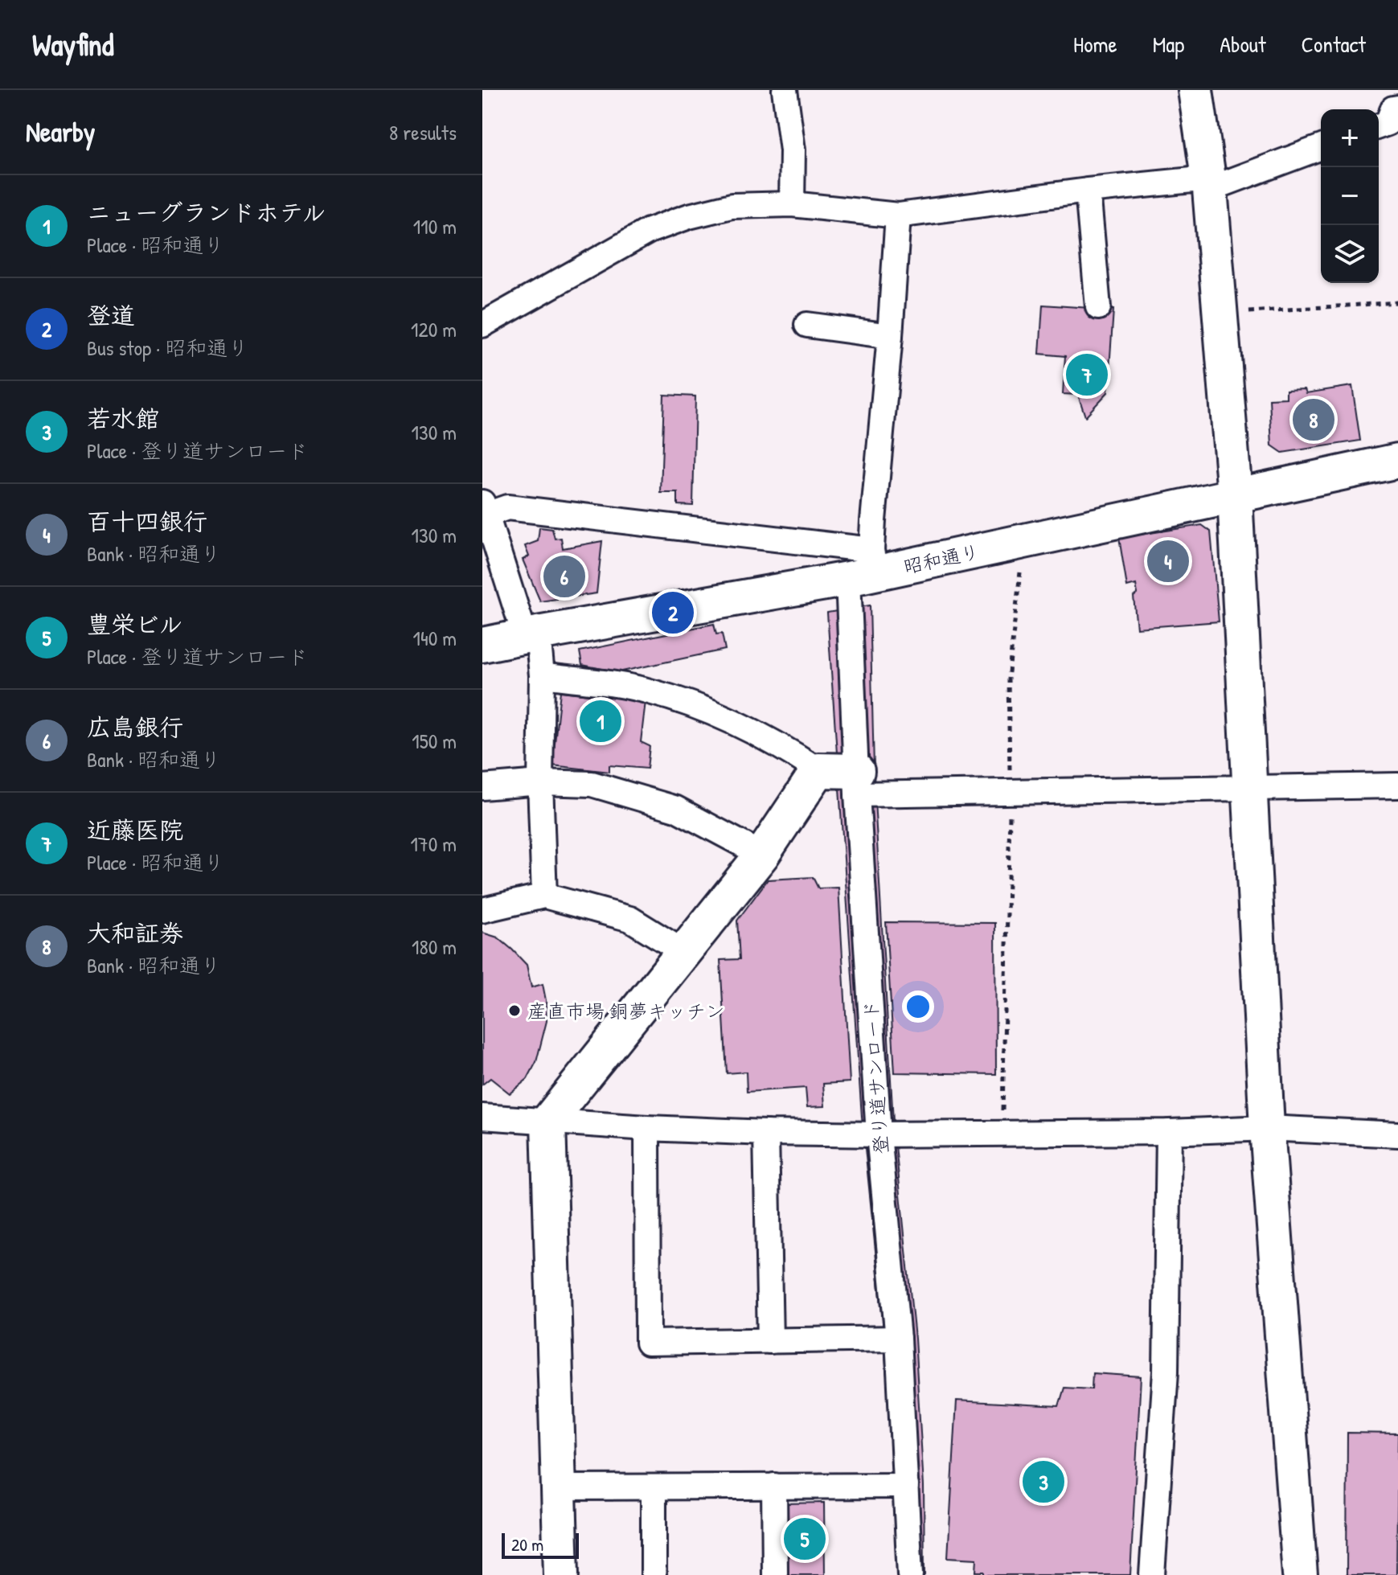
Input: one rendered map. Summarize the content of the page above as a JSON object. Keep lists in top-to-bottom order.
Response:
{
  "streets": {
    "street": ["昭和通り", "登り道サンロード"]
  },
  "crossings": [
    ["昭和通り", "登り道サンロード"]
  ],
  "places": ["産直市場 銅夢キッチン"],
  "scale_bar": "20 m",
  "page": {
    "header": "Wayfind",
    "nav": [
      "Home",
      "Map",
      "About",
      "Contact"
    ],
    "heading": ["Nearby", "8 results"],
    "map_buttons": ["+", "−"],
    "list": [
      {
        "mark": "1",
        "name": "ニューグランドホテル",
        "note": "Place · 昭和通り",
        "value": "110 m"
      },
      {
        "mark": "2",
        "name": "登道",
        "note": "Bus stop · 昭和通り",
        "value": "120 m"
      },
      {
        "mark": "3",
        "name": "若水館",
        "note": "Place · 登り道サンロード",
        "value": "130 m"
      },
      {
        "mark": "4",
        "name": "百十四銀行",
        "note": "Bank · 昭和通り",
        "value": "130 m"
      },
      {
        "mark": "5",
        "name": "豊栄ビル",
        "note": "Place · 登り道サンロード",
        "value": "140 m"
      },
      {
        "mark": "6",
        "name": "広島銀行",
        "note": "Bank · 昭和通り",
        "value": "150 m"
      },
      {
        "mark": "7",
        "name": "近藤医院",
        "note": "Place · 昭和通り",
        "value": "170 m"
      },
      {
        "mark": "8",
        "name": "大和証券",
        "note": "Bank · 昭和通り",
        "value": "180 m"
      }
    ],
    "pins": [
      "7",
      "8",
      "4",
      "6",
      "2",
      "1",
      "3",
      "5"
    ],
    "scale": "20 m"
  }
}
